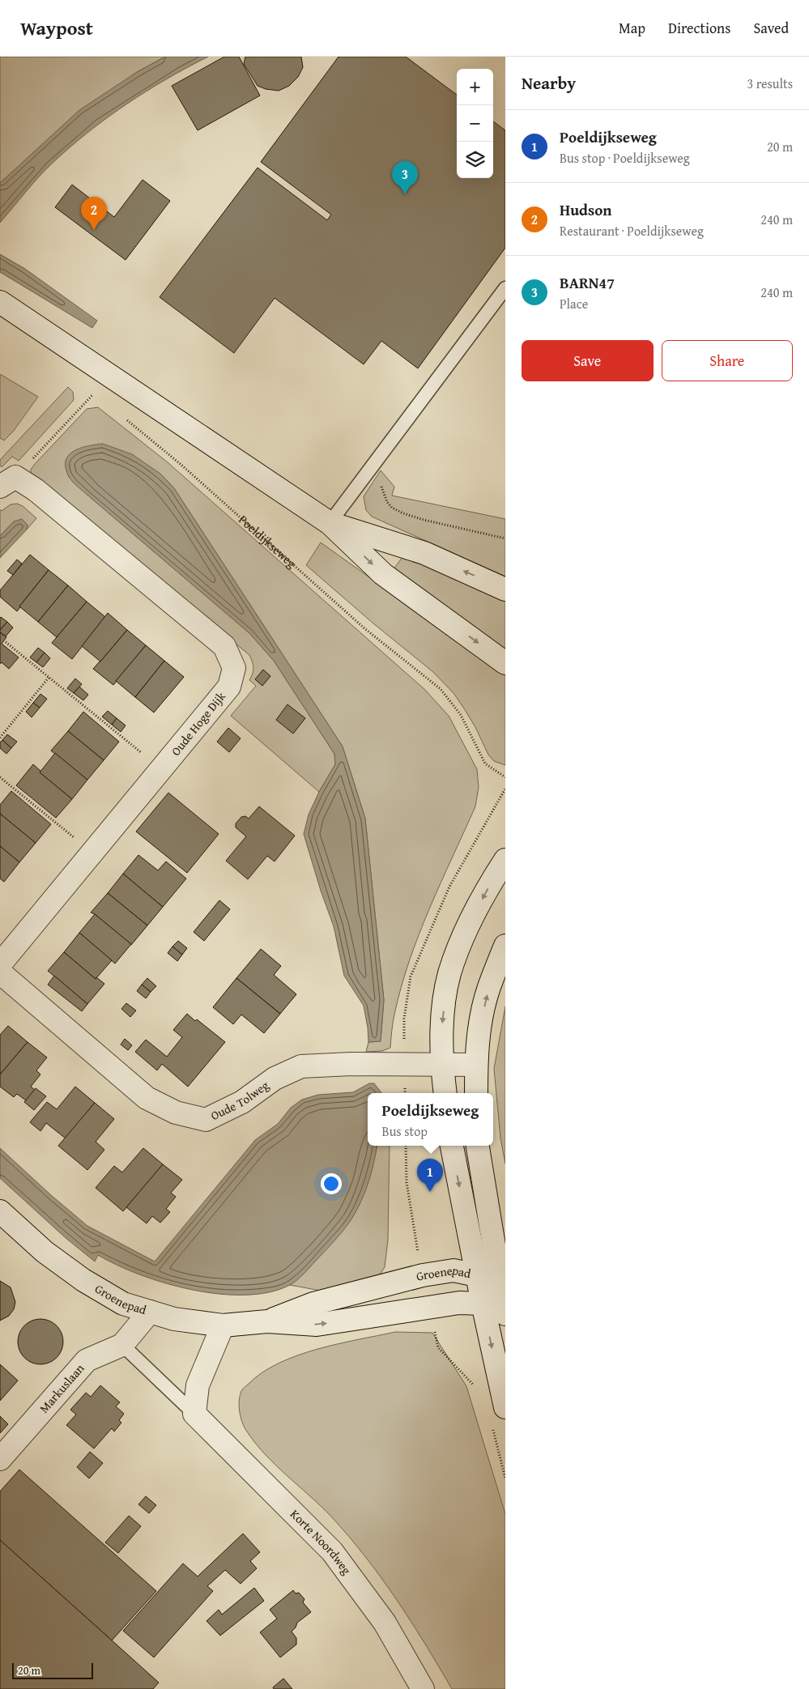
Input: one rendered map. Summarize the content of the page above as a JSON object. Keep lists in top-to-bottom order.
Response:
{
  "streets": {
    "street": [
      "Oude Hoge Dijk",
      "Oude Tolweg",
      "Groenepad",
      "Markuslaan",
      "Korte Noordweg"
    ],
    "path": ["Poeldijkseweg"]
  },
  "crossings": [
    ["Groenepad", "Markuslaan"],
    ["Markuslaan", "Korte Noordweg"]
  ],
  "scale_bar": "20 m",
  "page": {
    "header": "Waypost",
    "nav": ["Map", "Directions", "Saved"],
    "heading": ["Nearby", "3 results"],
    "map_buttons": ["+", "−"],
    "list": [
      {
        "mark": "1",
        "name": "Poeldijkseweg",
        "note": "Bus stop · Poeldijkseweg",
        "value": "20 m"
      },
      {
        "mark": "2",
        "name": "Hudson",
        "note": "Restaurant · Poeldijkseweg",
        "value": "240 m"
      },
      {
        "mark": "3",
        "name": "BARN47",
        "note": "Place",
        "value": "240 m"
      }
    ],
    "pins": ["3", "2", "1"],
    "buttons": ["Save", "Share"],
    "popup": ["Poeldijkseweg", "Bus stop"],
    "scale": "20 m"
  }
}
